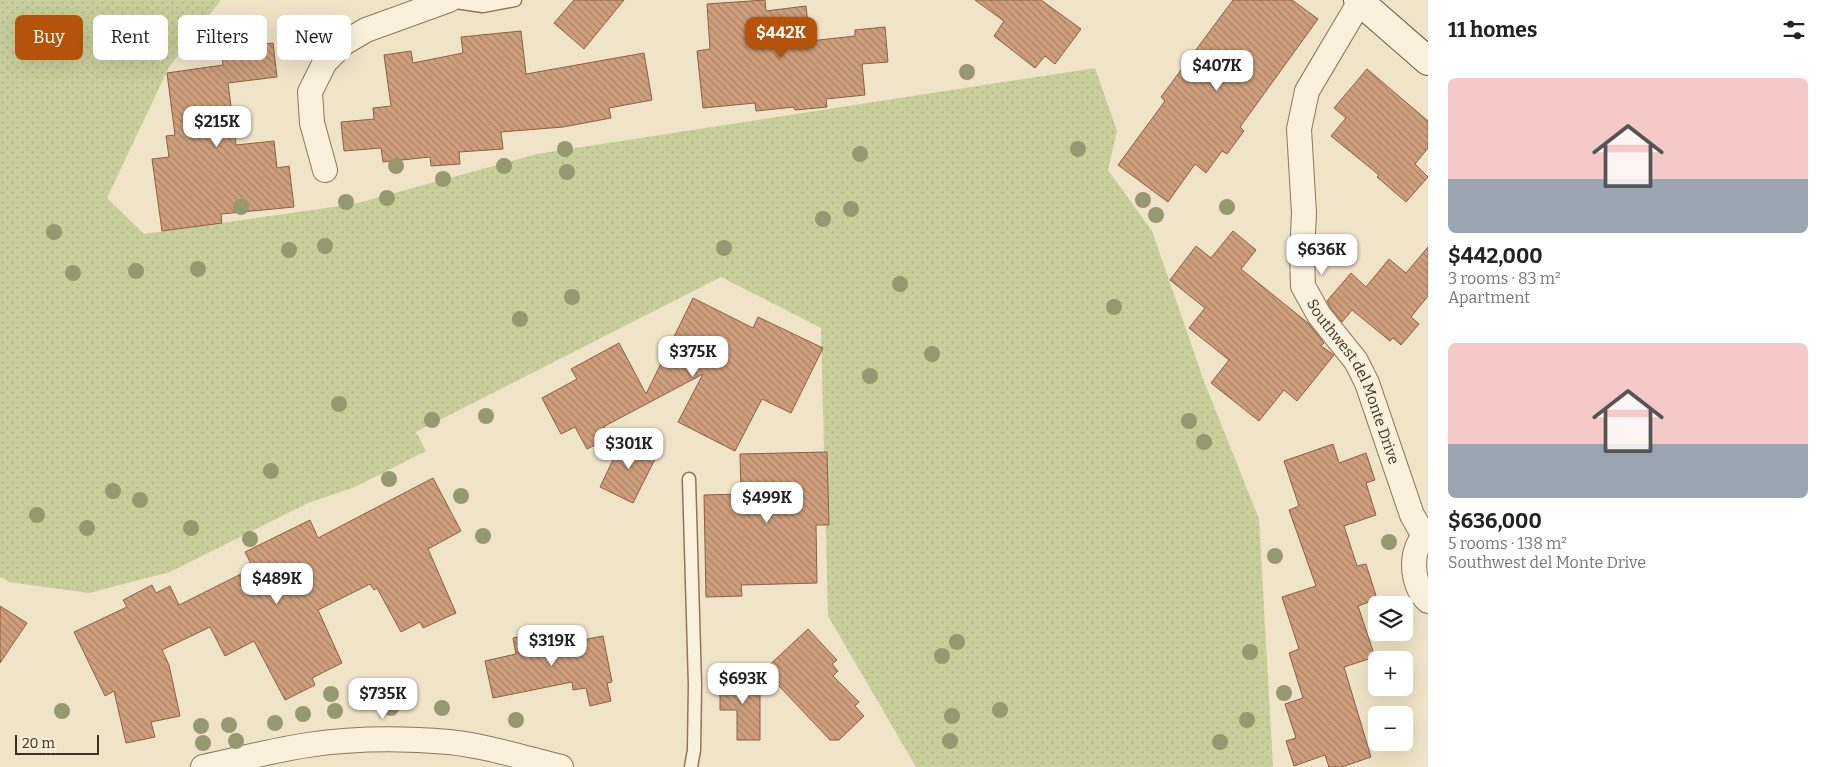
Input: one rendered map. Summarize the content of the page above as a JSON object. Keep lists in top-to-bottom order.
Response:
{
  "streets": {
    "street": ["Southwest del Monte Drive"]
  },
  "scale_bar": "20 m",
  "page": {
    "heading": "11 homes",
    "chip": [
      "Buy",
      "Rent",
      "Filters",
      "New"
    ],
    "price": [
      "$442K",
      "$407K",
      "$215K",
      "$636K",
      "$375K",
      "$301K",
      "$499K",
      "$489K",
      "$319K",
      "$693K",
      "$735K"
    ],
    "list": [
      {
        "name": "$442,000",
        "note": "3 rooms · 83 m² · Apartment"
      },
      {
        "name": "$636,000",
        "note": "5 rooms · 138 m² · Southwest del Monte Drive"
      }
    ],
    "map_buttons": ["+", "−"],
    "scale": "20 m"
  }
}
